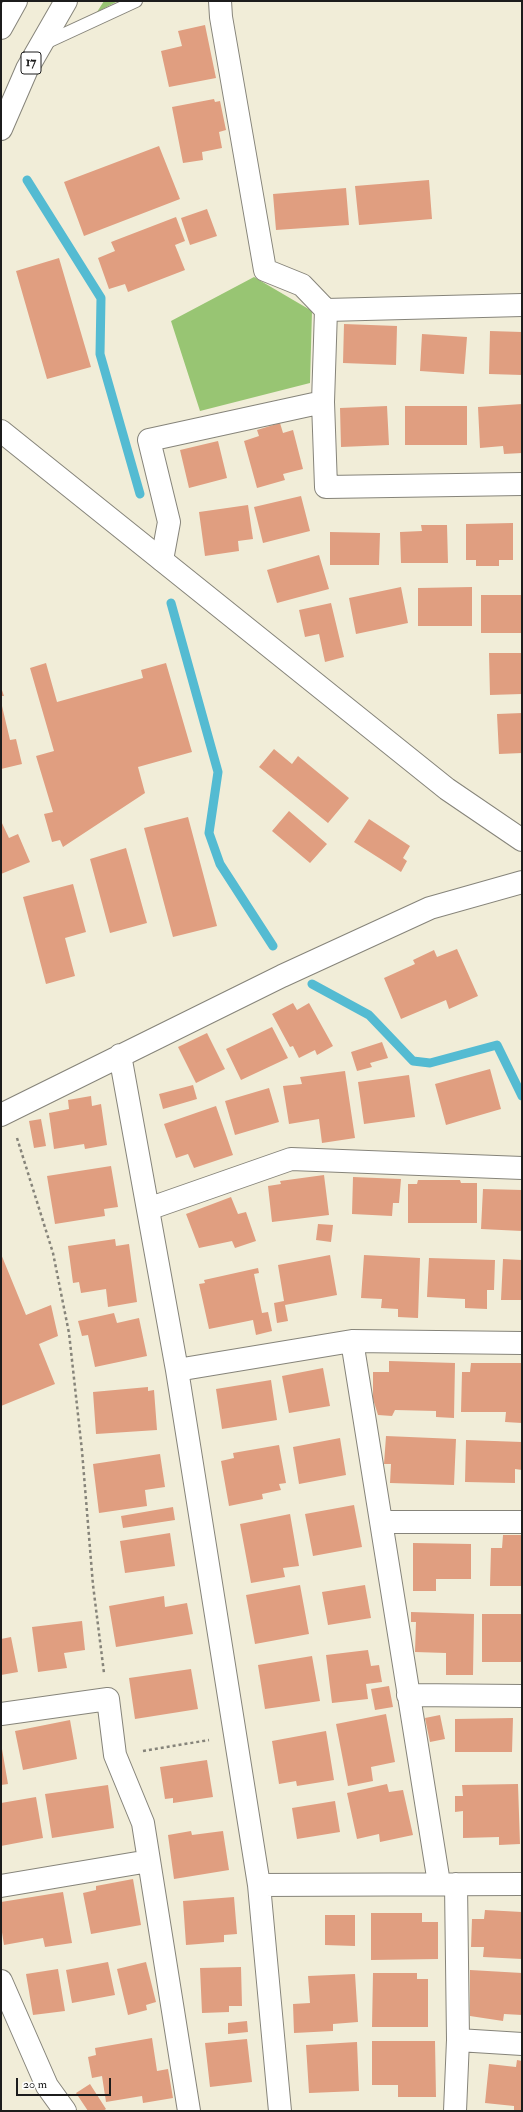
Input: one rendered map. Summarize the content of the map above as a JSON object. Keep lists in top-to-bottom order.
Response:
{
  "streets": {
    "street": ["17"]
  },
  "scale_bar": "20 m"
}
